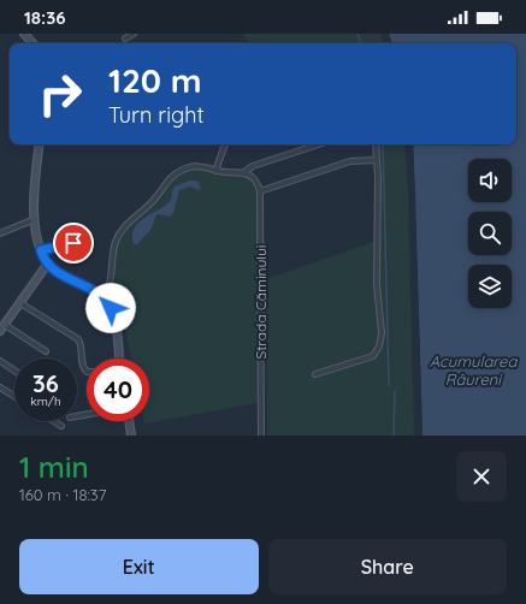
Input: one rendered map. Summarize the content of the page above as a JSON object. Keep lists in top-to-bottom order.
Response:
{
  "streets": {
    "street": ["Strada Căminului"]
  },
  "water": ["Acumularea Râureni"],
  "page": {
    "status": "18:36",
    "turn": ["120 m", "Turn right"],
    "speed": "36 km/h",
    "limit": "40",
    "heading": ["1 min", "160 m · 18:37"],
    "buttons": ["Exit", "Share"]
  }
}
